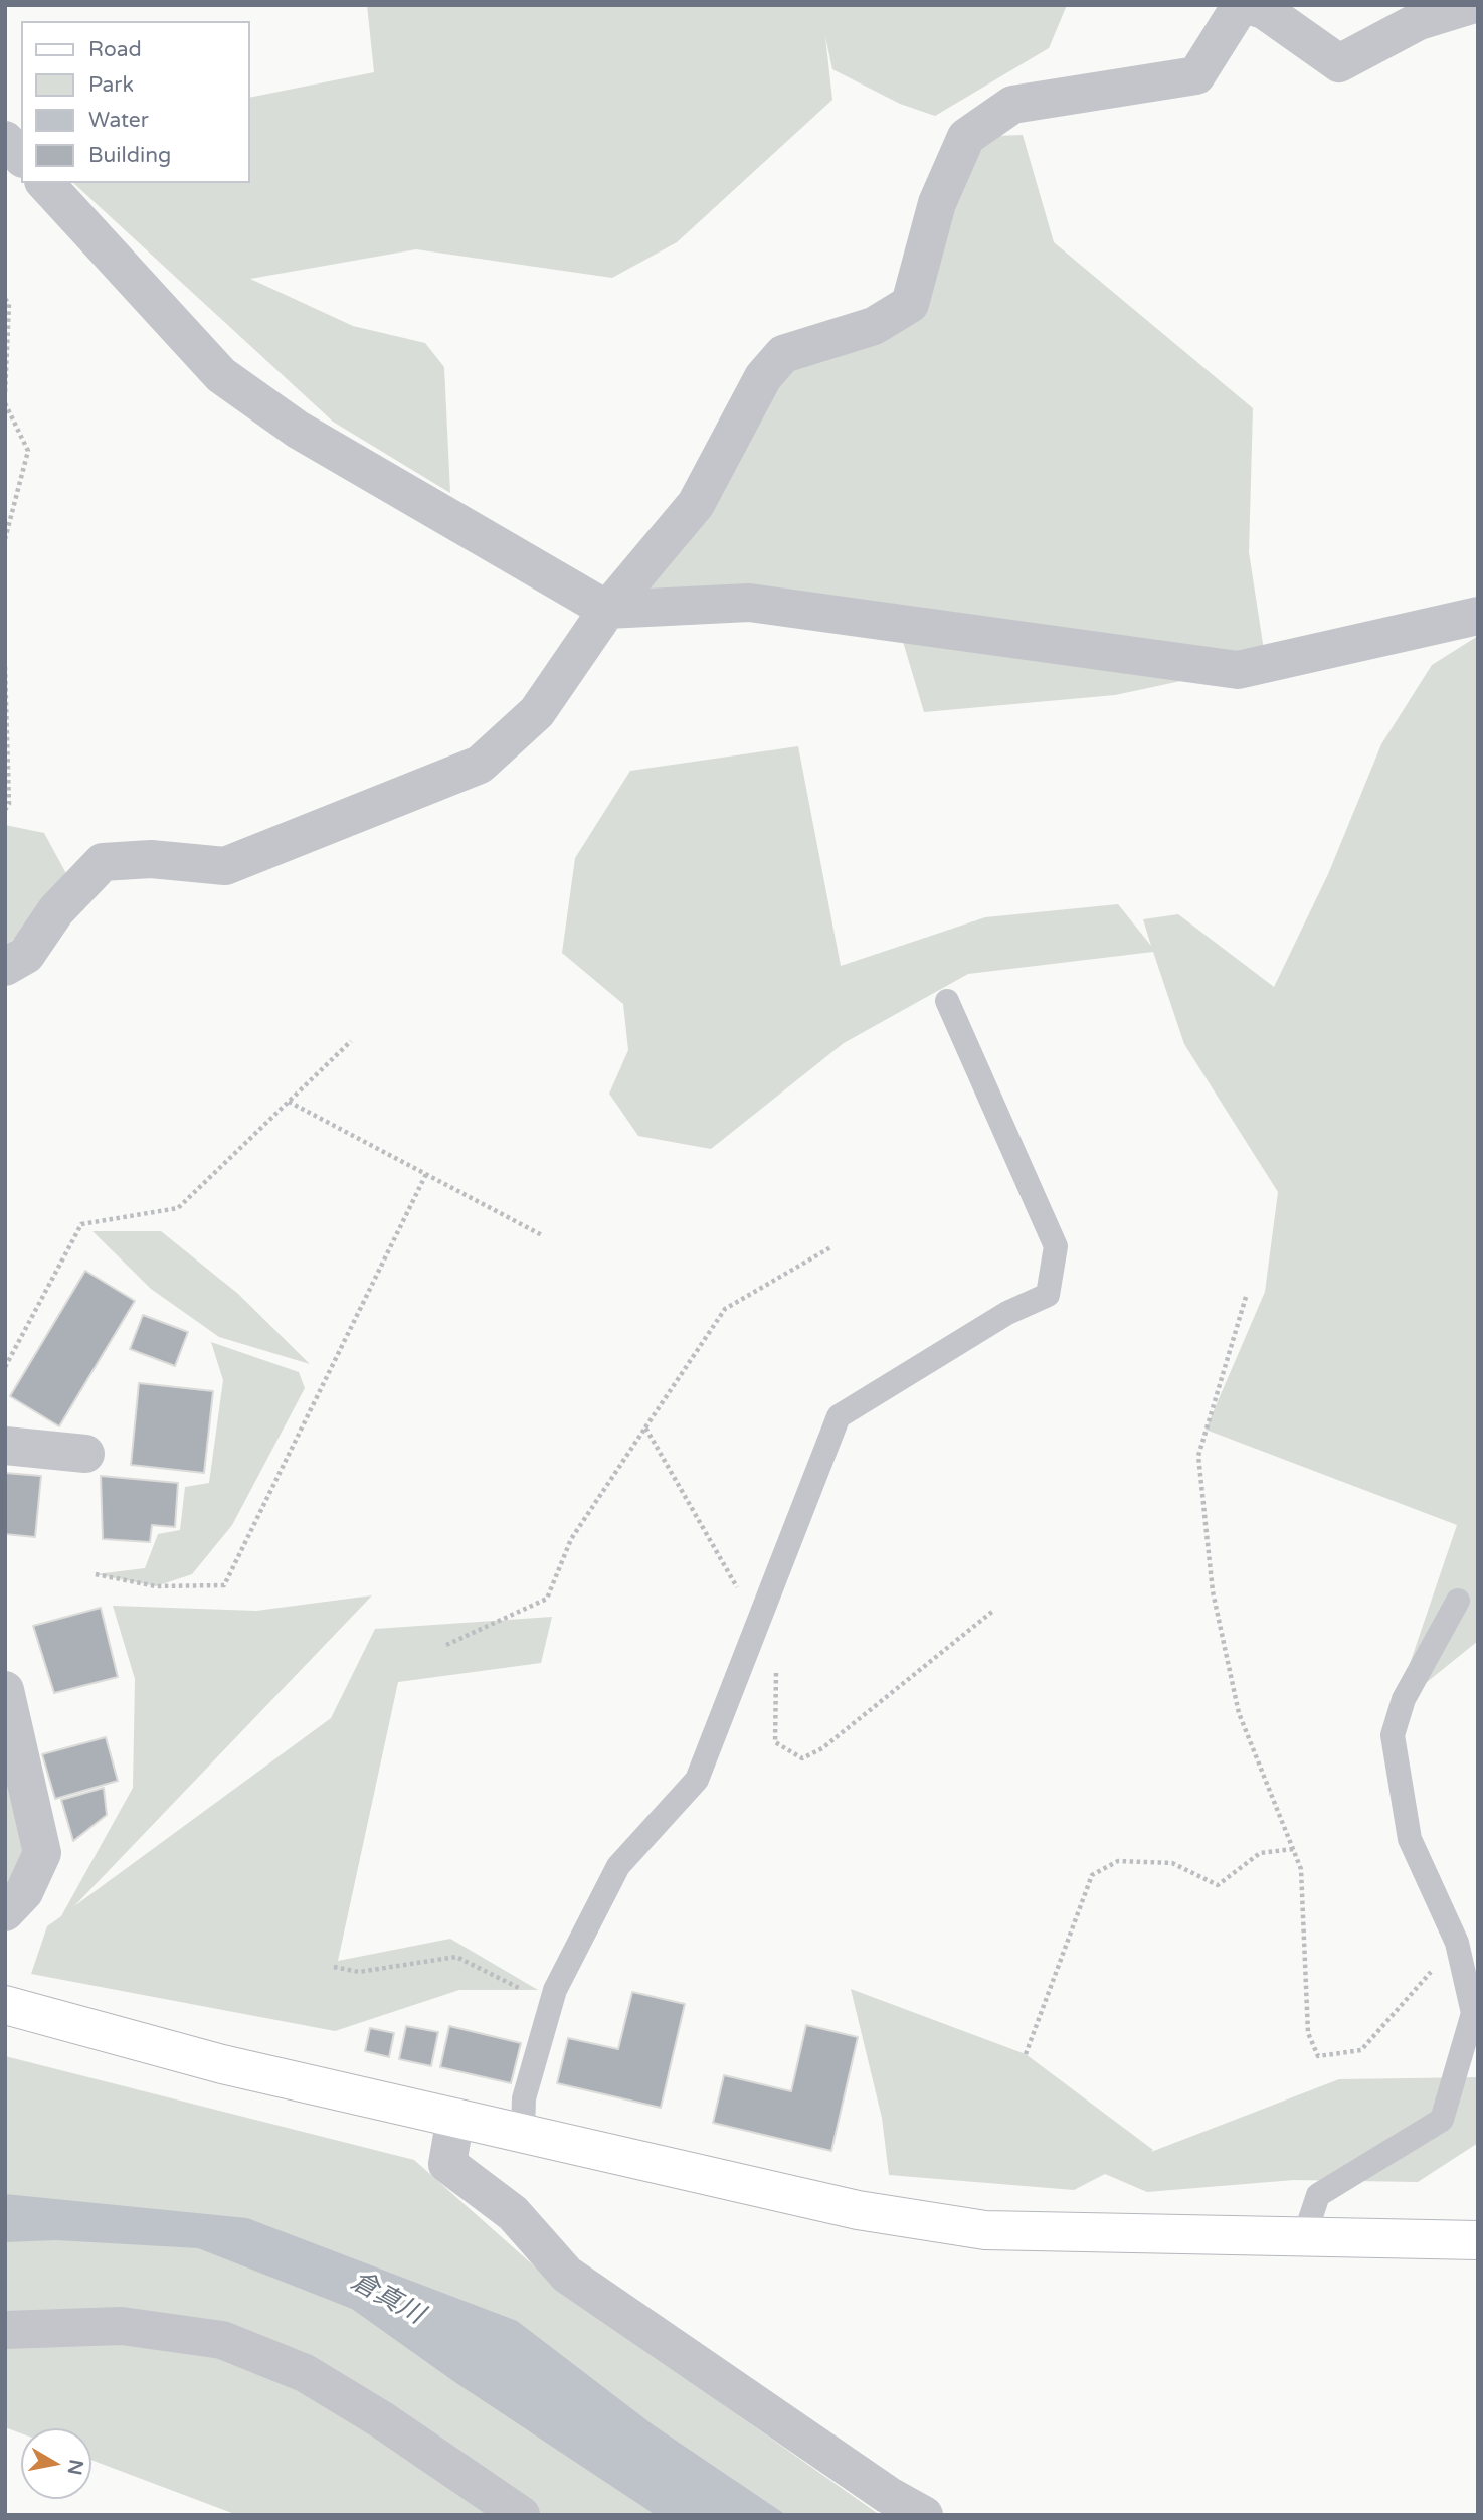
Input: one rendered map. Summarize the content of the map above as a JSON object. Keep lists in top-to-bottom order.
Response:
{
  "water": ["倉真川"],
  "legend": [
    "Road",
    "Park",
    "Water",
    "Building"
  ],
  "north": "right"
}
